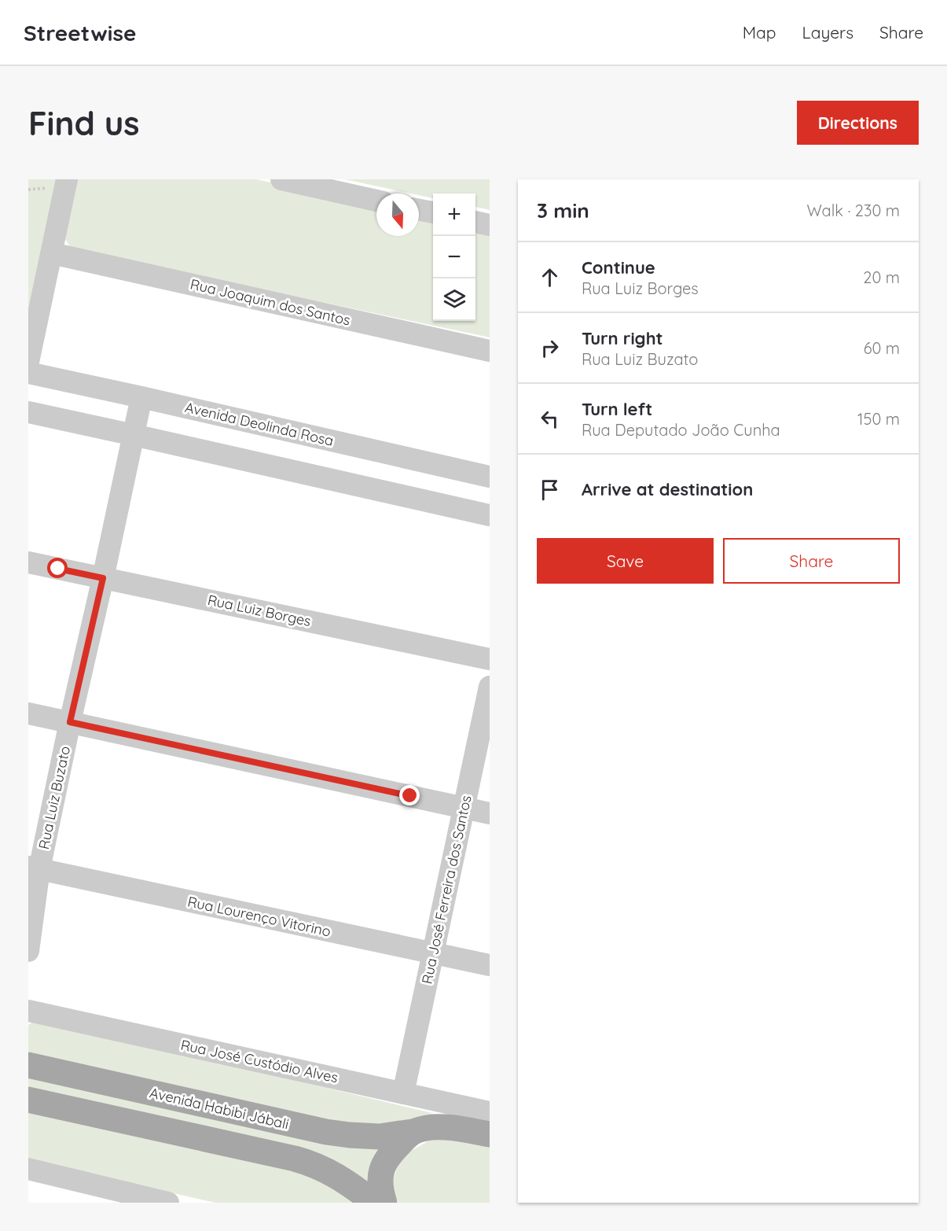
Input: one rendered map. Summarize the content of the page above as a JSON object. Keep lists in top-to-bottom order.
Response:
{
  "streets": {
    "main road": ["Avenida Habibi Jábali"],
    "street": [
      "Rua Joaquim dos Santos",
      "Avenida Deolinda Rosa",
      "Rua Luiz Borges",
      "Rua Luiz Buzato",
      "Rua José Ferreira dos Santos",
      "Rua Lourenço Vitorino",
      "Rua José Custódio Alves"
    ]
  },
  "crossings": [
    ["Avenida Deolinda Rosa", "Rua Luiz Buzato"],
    ["Rua Luiz Borges", "Rua Luiz Buzato"],
    ["Rua Luiz Buzato", "Rua Lourenço Vitorino"],
    ["Rua José Ferreira dos Santos", "Rua Lourenço Vitorino"],
    ["Rua José Ferreira dos Santos", "Rua José Custódio Alves"]
  ],
  "north": "bottom",
  "page": {
    "header": "Streetwise",
    "nav": ["Map", "Layers", "Share"],
    "buttons": [
      "Directions",
      ["Save", "Share"]
    ],
    "title": "Find us",
    "heading": ["3 min", "Walk · 230 m"],
    "map_buttons": ["+", "−"],
    "list": [
      ["Continue", "Rua Luiz Borges", "20 m"],
      ["Turn right", "Rua Luiz Buzato", "60 m"],
      ["Turn left", "Rua Deputado João Cunha", "150 m"],
      "Arrive at destination"
    ]
  }
}
